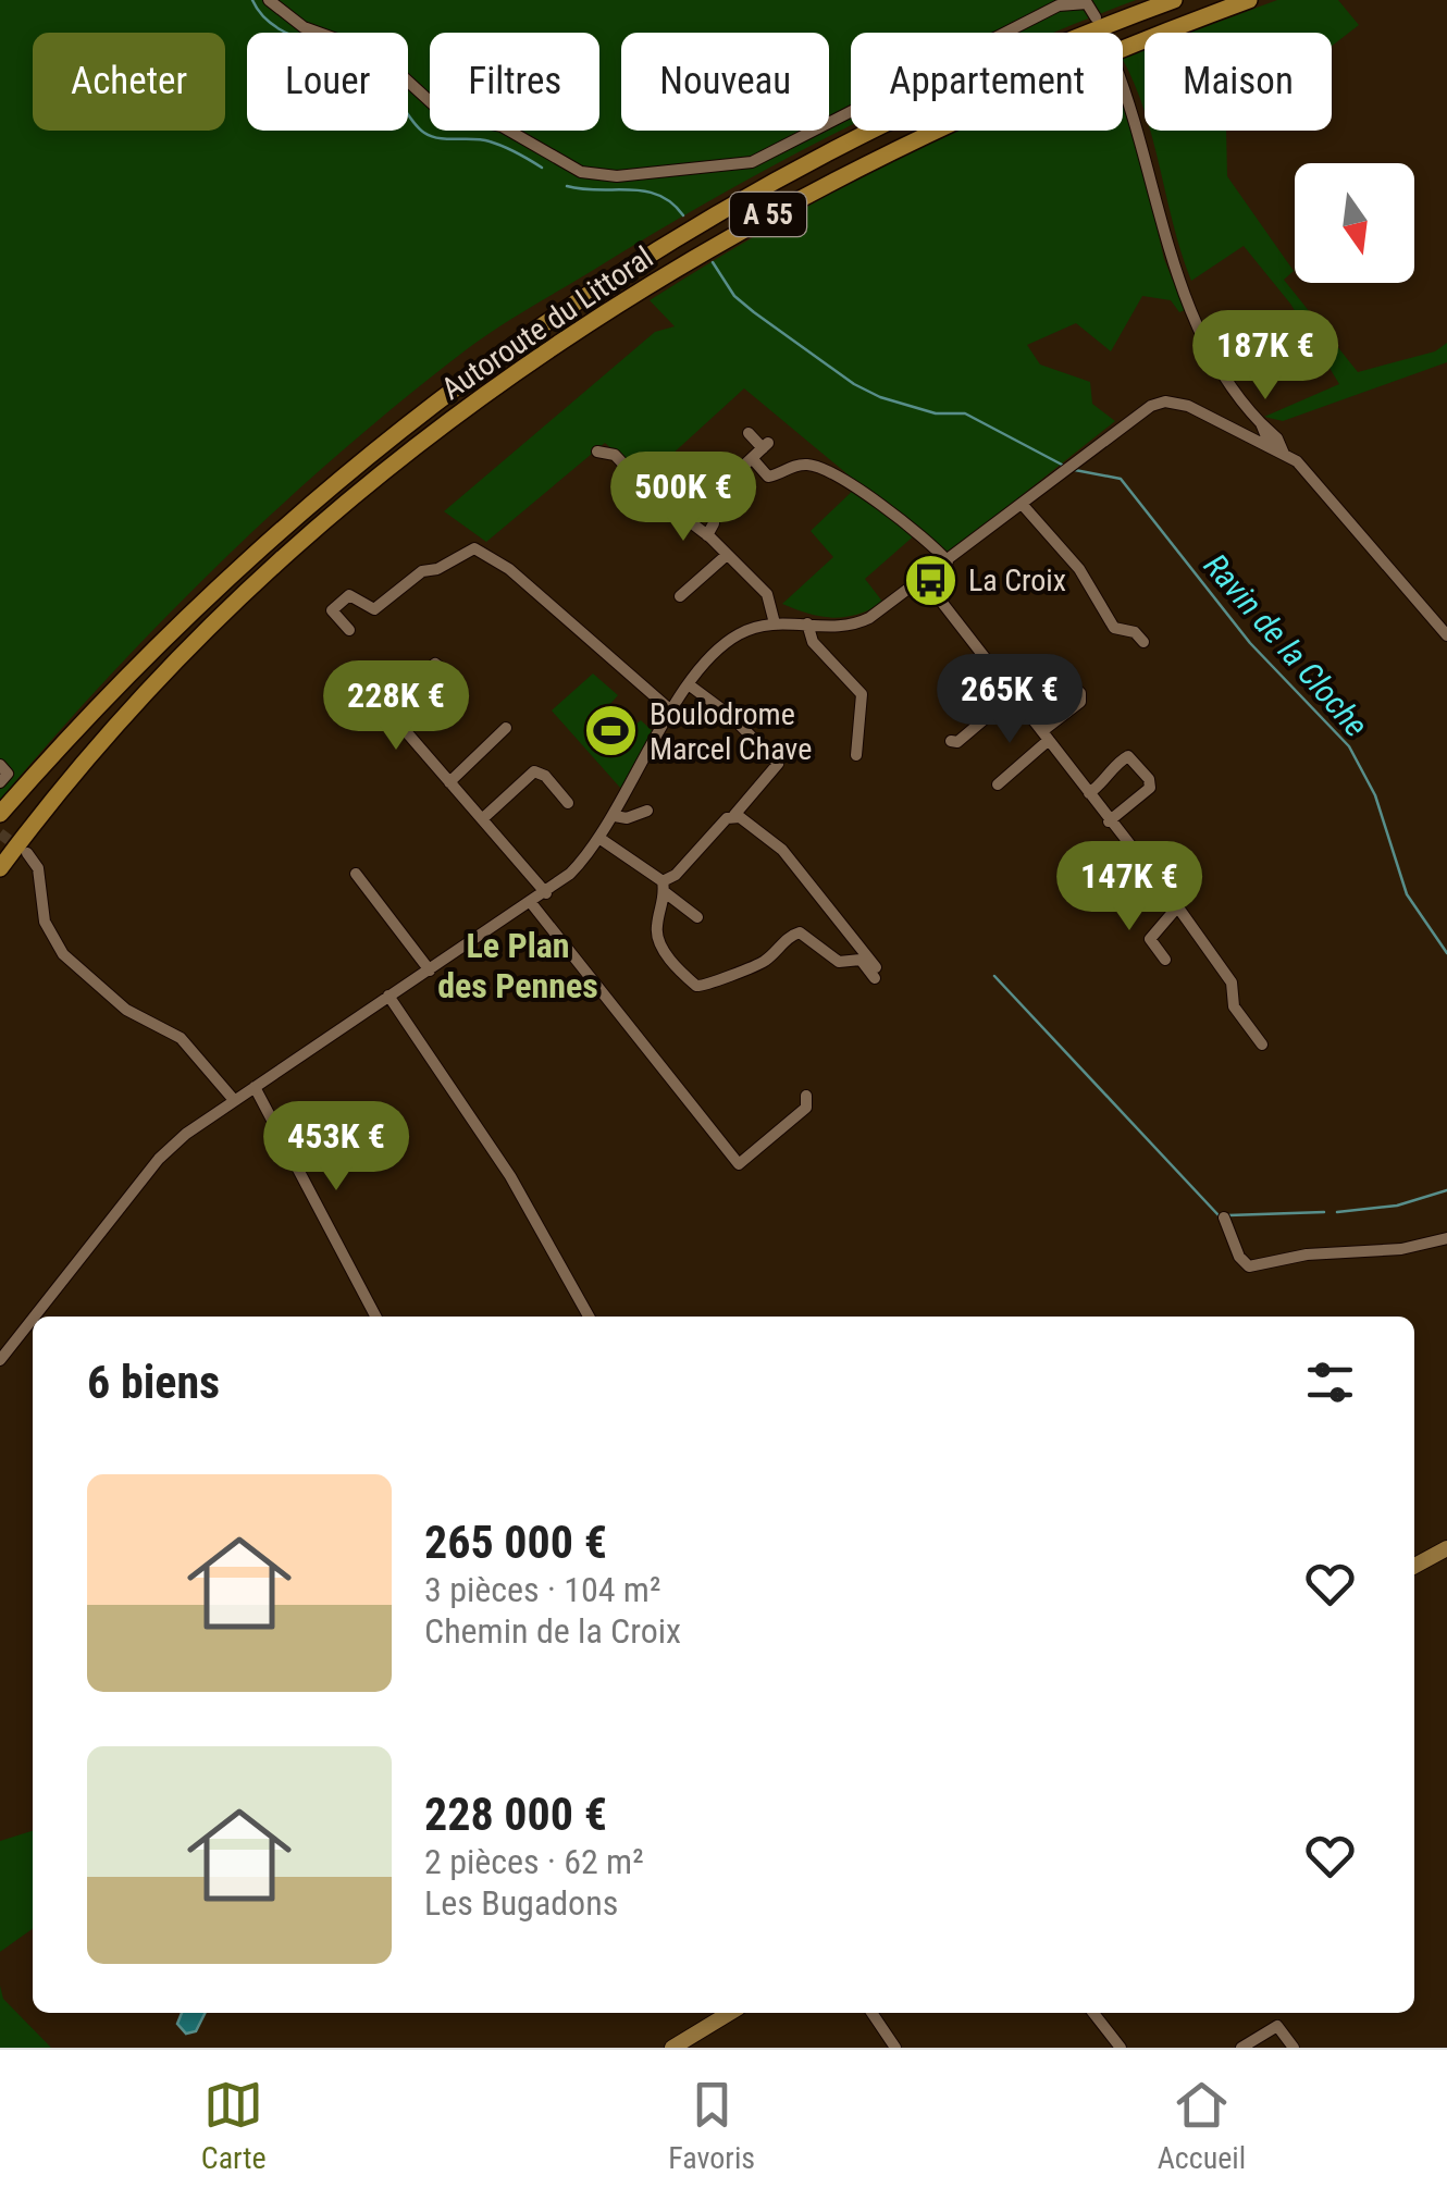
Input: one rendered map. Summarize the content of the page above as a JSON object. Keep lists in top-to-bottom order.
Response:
{
  "streets": {
    "highway": ["A 55", "Autoroute du Littoral"]
  },
  "districts": ["Le Plan des Pennes"],
  "water": ["Ravin de la Cloche"],
  "places": {
    "bus stop": ["La Croix"],
    "sports": ["Boulodrome Marcel Chave"]
  },
  "north": "bottom",
  "page": {
    "chip": [
      "Acheter",
      "Louer",
      "Filtres",
      "Nouveau",
      "Appartement",
      "Maison"
    ],
    "price": [
      "187K €",
      "500K €",
      "265K €",
      "228K €",
      "147K €",
      "453K €"
    ],
    "heading": "6 biens",
    "list": [
      {
        "name": "265 000 €",
        "note": "3 pièces · 104 m² · Chemin de la Croix"
      },
      {
        "name": "228 000 €",
        "note": "2 pièces · 62 m² · Les Bugadons"
      }
    ],
    "tabs": ["Carte", "Favoris", "Accueil"]
  }
}
